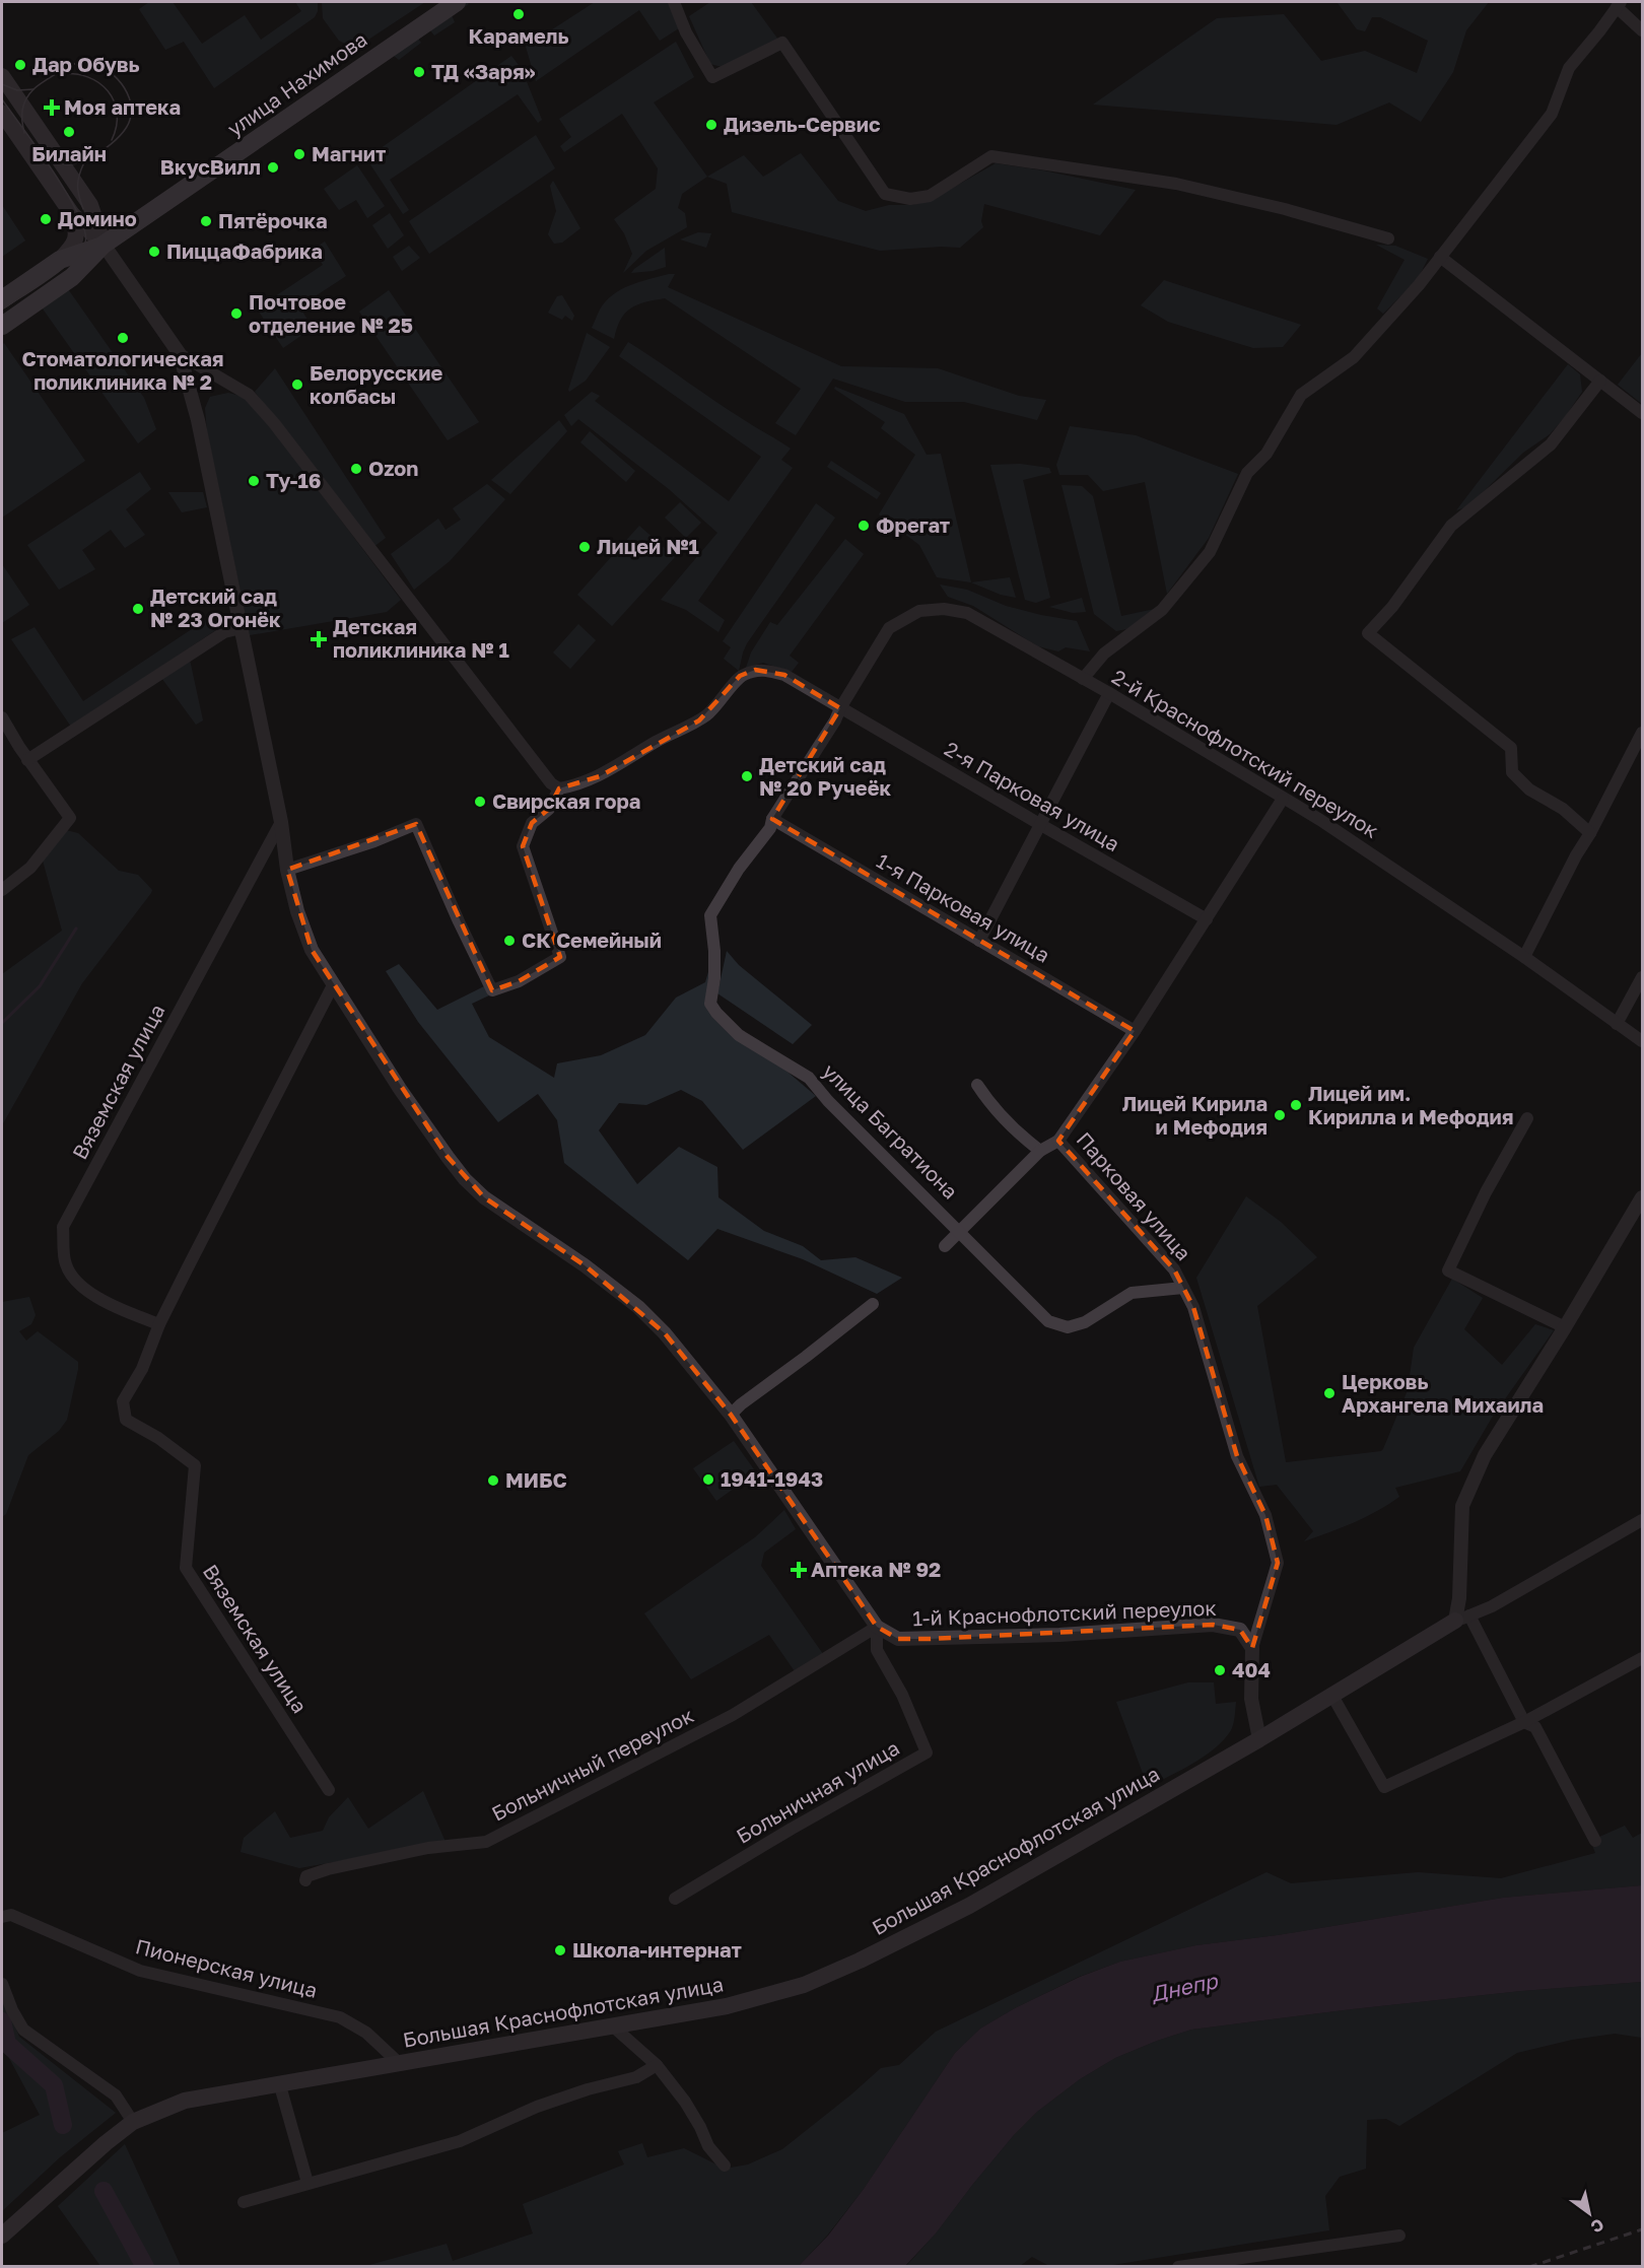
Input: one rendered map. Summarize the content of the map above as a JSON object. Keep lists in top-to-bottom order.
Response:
{
  "streets": {
    "main road": ["улица Нахимова", "Большая Краснофлотская улица"],
    "street": [
      "2-й Краснофлотский переулок",
      "2-я Парковая улица",
      "1-я Парковая улица",
      "Вяземская улица",
      "улица Багратиона",
      "Парковая улица",
      "1-й Краснофлотский переулок",
      "Больничный переулок",
      "Больничная улица",
      "Пионерская улица"
    ]
  },
  "crossings": [
    ["2-й Краснофлотский переулок", "2-я Парковая улица"],
    ["2-й Краснофлотский переулок", "улица Багратиона"],
    ["2-й Краснофлотский переулок", "Парковая улица"],
    ["2-я Парковая улица", "улица Багратиона"],
    ["2-я Парковая улица", "Парковая улица"],
    ["1-я Парковая улица", "улица Багратиона"],
    ["1-я Парковая улица", "Парковая улица"],
    ["улица Багратиона", "Парковая улица"],
    ["Парковая улица", "1-й Краснофлотский переулок"],
    ["Парковая улица", "Большая Краснофлотская улица"],
    ["1-й Краснофлотский переулок", "Больничный переулок"],
    ["1-й Краснофлотский переулок", "Больничная улица"],
    ["Больничный переулок", "Больничная улица"],
    ["Большая Краснофлотская улица", "Пионерская улица"]
  ],
  "water": ["Днепр"],
  "places": {
    "other": [
      "Карамель",
      "Дар Обувь",
      "ТД «Заря»",
      "Дизель-Сервис",
      "Билайн",
      "Магнит",
      "ВкусВилл",
      "Домино",
      "Пятёрочка",
      "ПиццаФабрика",
      "Почтовое отделение № 25",
      "Стоматологическая поликлиника № 2",
      "Белорусские колбасы",
      "Ozon",
      "Ту-16",
      "Фрегат",
      "Лицей №1",
      "Детский сад № 23 Огонёк",
      "Детский сад № 20 Ручеёк",
      "Свирская гора",
      "СК Семейный",
      "Лицей им. Кирилла и Мефодия",
      "Лицей Кирила и Мефодия",
      "Церковь Архангела Михаила",
      "1941-1943",
      "МИБС",
      "404",
      "Школа-интернат"
    ],
    "health": ["Моя аптека", "Детская поликлиника № 1", "Аптека № 92"]
  },
  "north": "bottom right"
}
